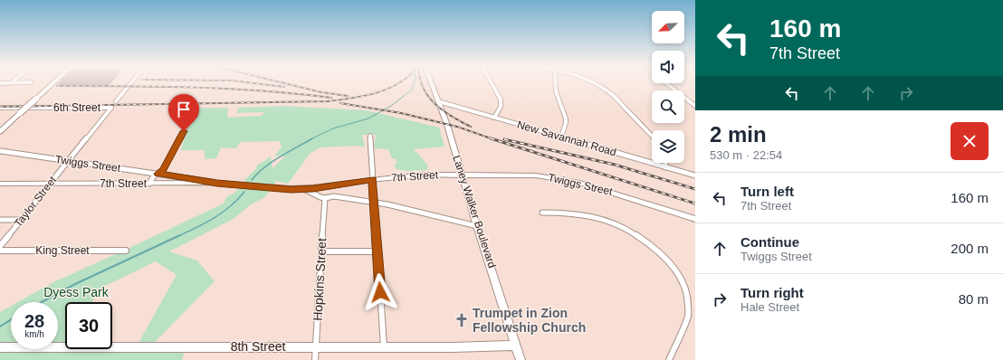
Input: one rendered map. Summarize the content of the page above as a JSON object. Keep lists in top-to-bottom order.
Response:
{
  "streets": {
    "main road": [
      "Twiggs Street",
      "7th Street",
      "Laney Walker Boulevard",
      "8th Street"
    ],
    "street": [
      "6th Street",
      "New Savannah Road",
      "Taylor Street",
      "King Street",
      "Hopkins Street"
    ]
  },
  "crossings": [
    ["6th Street", "Taylor Street"],
    ["New Savannah Road", "Laney Walker Boulevard"],
    ["Twiggs Street", "7th Street"],
    ["Twiggs Street", "Taylor Street"],
    ["Twiggs Street", "Laney Walker Boulevard"],
    ["7th Street", "Taylor Street"],
    ["7th Street", "Laney Walker Boulevard"],
    ["Laney Walker Boulevard", "8th Street"],
    ["Hopkins Street", "8th Street"]
  ],
  "parks": ["Dyess Park"],
  "places": {
    "church": ["Trumpet in Zion Fellowship Church"]
  },
  "north": "bottom left",
  "page": {
    "turn": ["160 m", "7th Street"],
    "heading": ["2 min", "530 m · 22:54"],
    "list": [
      {
        "name": "Turn left",
        "note": "7th Street",
        "value": "160 m"
      },
      {
        "name": "Continue",
        "note": "Twiggs Street",
        "value": "200 m"
      },
      {
        "name": "Turn right",
        "note": "Hale Street",
        "value": "80 m"
      }
    ],
    "speed": "28 km/h",
    "limit": "30"
  }
}
